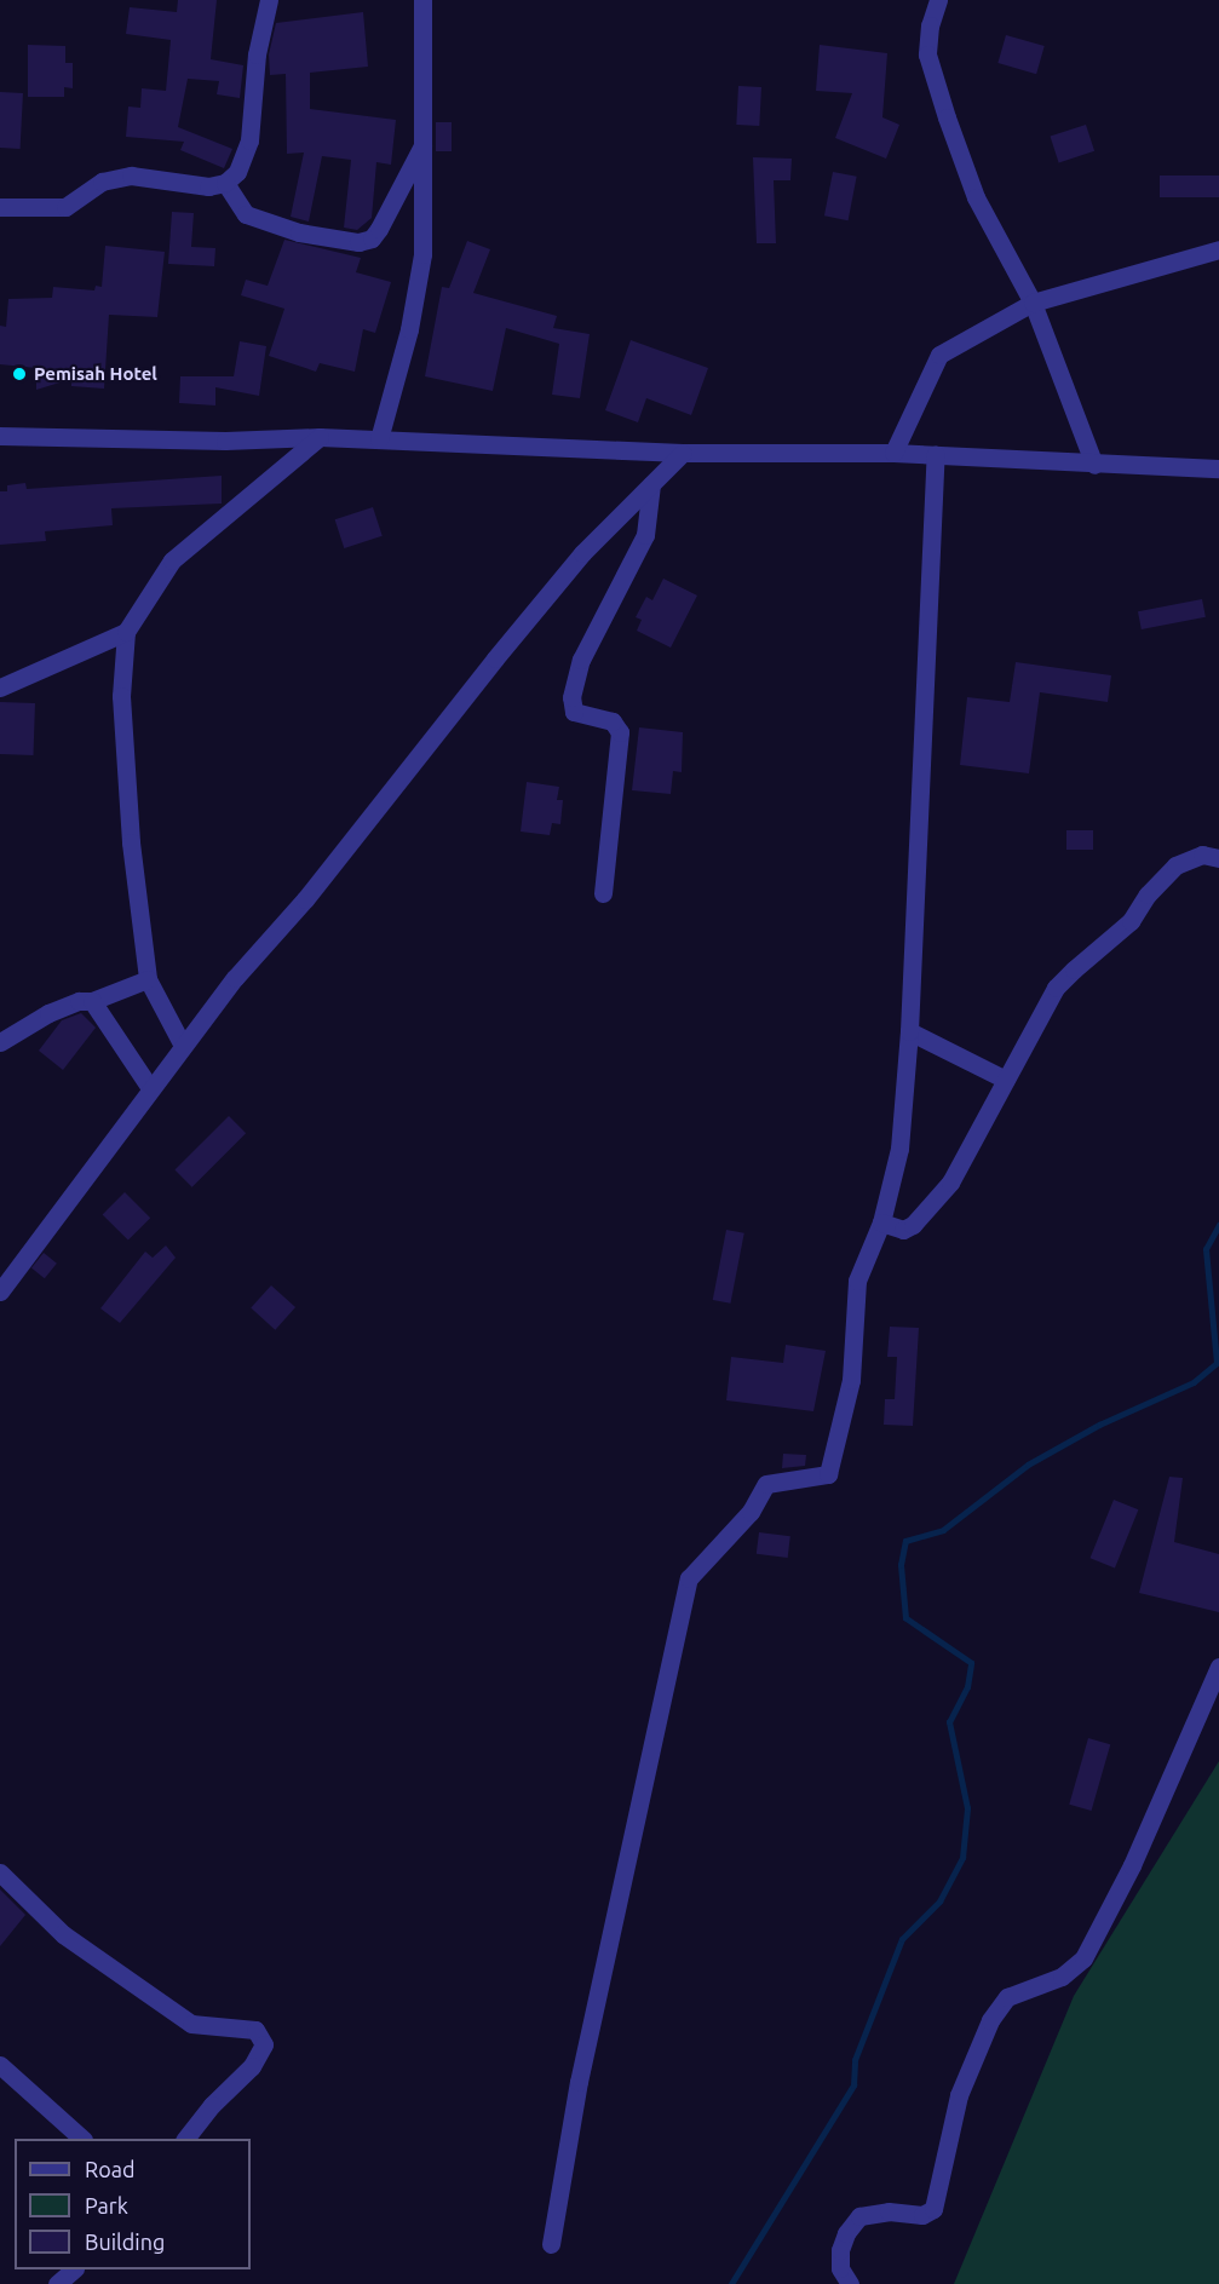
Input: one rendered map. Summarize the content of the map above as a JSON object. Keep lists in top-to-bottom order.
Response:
{
  "places": ["Pemisah Hotel"],
  "legend": ["Road", "Park", "Building"]
}
